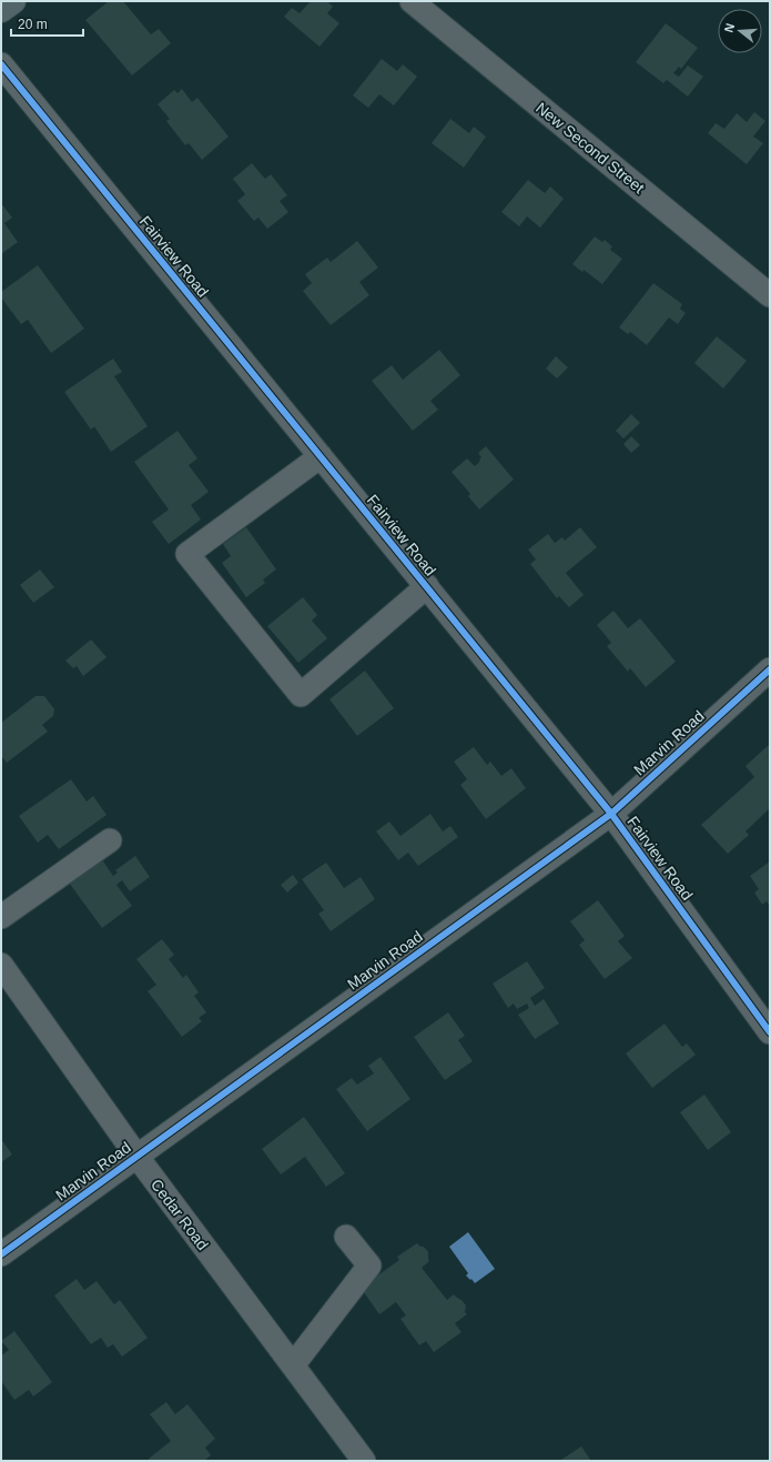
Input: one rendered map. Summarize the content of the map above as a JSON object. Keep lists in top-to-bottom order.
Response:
{
  "streets": {
    "street": [
      "New Second Street",
      "Fairview Road",
      "Marvin Road",
      "Cedar Road"
    ]
  },
  "crossings": [
    ["Fairview Road", "Marvin Road"],
    ["Marvin Road", "Cedar Road"]
  ],
  "scale_bar": "20 m",
  "north": "left"
}
